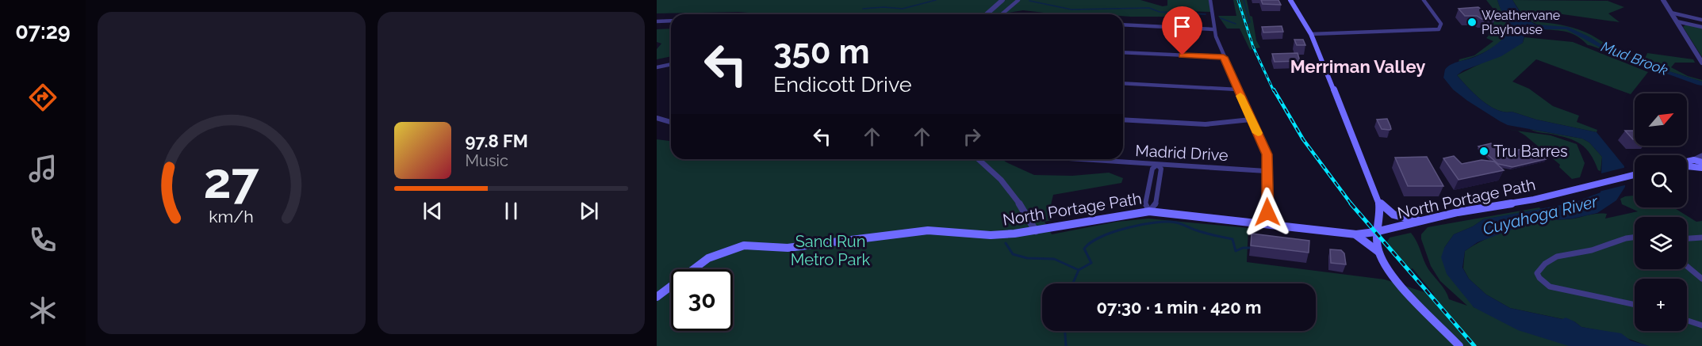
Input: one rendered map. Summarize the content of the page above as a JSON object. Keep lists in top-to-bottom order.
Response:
{
  "streets": {
    "main road": ["North Portage Path"],
    "street": ["Madrid Drive"]
  },
  "districts": ["Merriman Valley"],
  "water": ["Mud Brook", "Cuyahoga River"],
  "parks": ["Sand Run Metro Park"],
  "places": ["Weathervane Playhouse", "Tru Barres"],
  "north": "top right",
  "page": {
    "tabs": "07:29",
    "turn": ["350 m", "Endicott Drive"],
    "map_buttons": "+",
    "song": ["97.8 FM", "Music"],
    "limit": "30",
    "trip": "07:30 · 1 min · 420 m",
    "gauge": ["27", "km/h"]
  }
}
